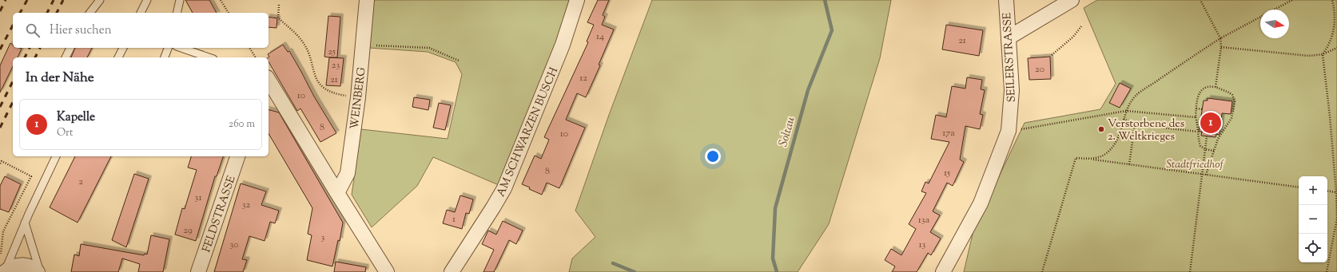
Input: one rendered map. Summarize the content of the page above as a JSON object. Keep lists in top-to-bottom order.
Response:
{
  "streets": {
    "street": [
      "SEILERSTRASSE",
      "WEINBERG",
      "AM SCHWARZEN BUSCH",
      "FELDSTRASSE"
    ]
  },
  "water": ["Soltau"],
  "parks": ["Stadtfriedhof"],
  "places": ["Verstorbene des 2. Weltkrieges"],
  "house_numbers": [
    "14",
    "21",
    "25",
    "23",
    "20",
    "12",
    "21",
    "10",
    "8",
    "17a",
    "10",
    "8",
    "15",
    "2",
    "31",
    "32",
    "1",
    "13a",
    "29",
    "3",
    "30",
    "13"
  ],
  "north": "right",
  "page": {
    "search": "Hier suchen",
    "heading": "In der Nähe",
    "list": [
      {
        "mark": "1",
        "name": "Kapelle",
        "note": "Ort",
        "value": "260 m"
      }
    ],
    "pins": "1",
    "map_buttons": ["+", "−"]
  }
}
